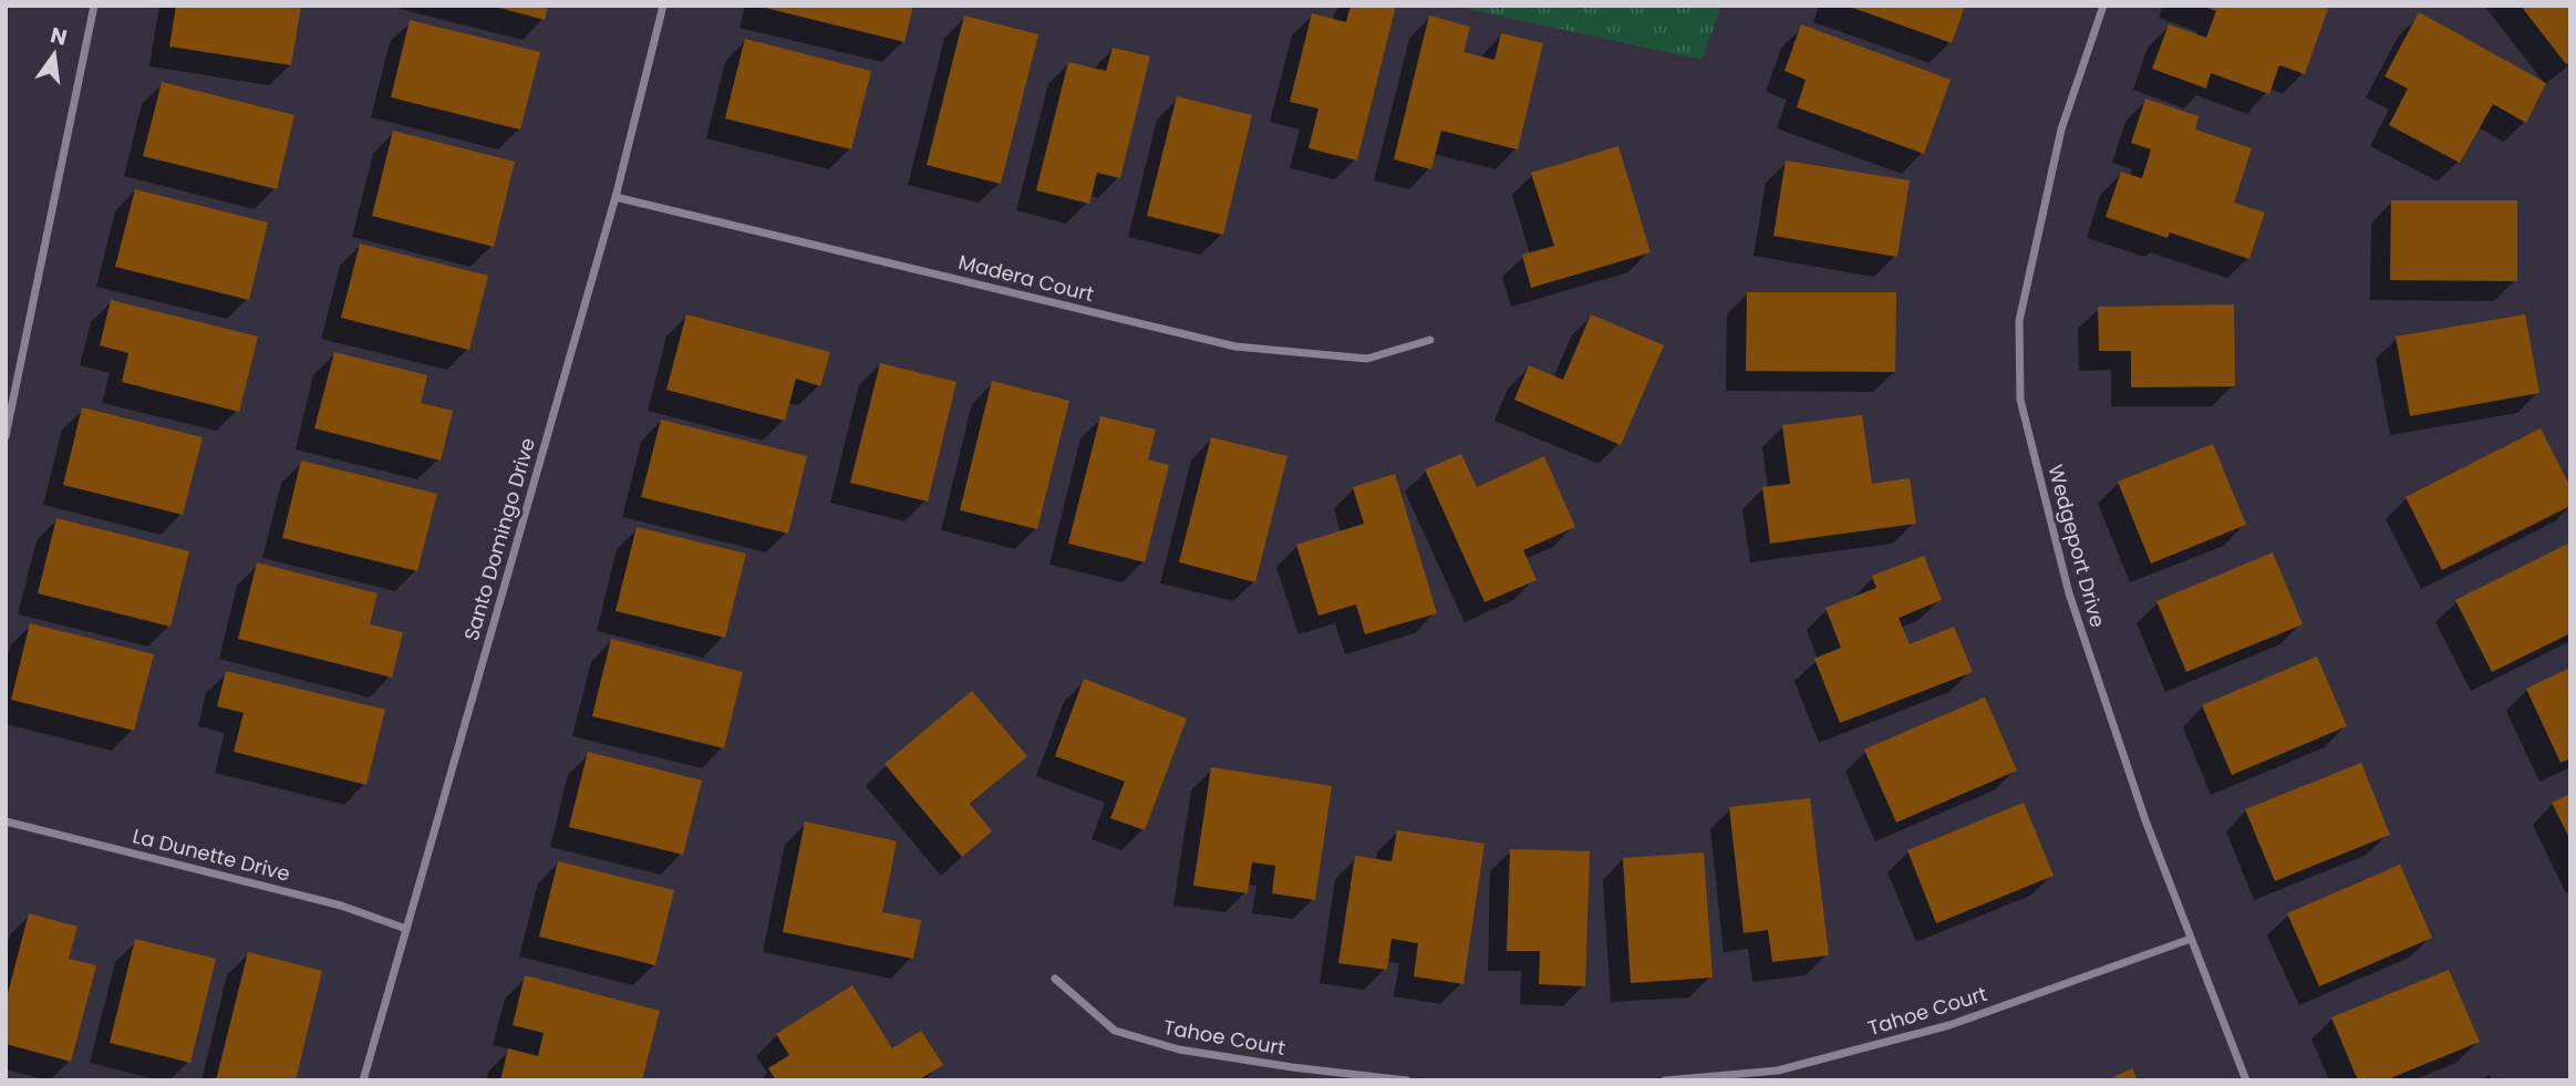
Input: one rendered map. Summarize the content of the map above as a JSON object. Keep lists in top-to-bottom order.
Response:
{
  "streets": {
    "street": [
      "Madera Court",
      "Santo Domingo Drive",
      "Wedgeport Drive",
      "La Dunette Drive",
      "Tahoe Court"
    ]
  },
  "crossings": [
    ["Madera Court", "Santo Domingo Drive"],
    ["Santo Domingo Drive", "La Dunette Drive"],
    ["Wedgeport Drive", "Tahoe Court"]
  ],
  "north": "top"
}
